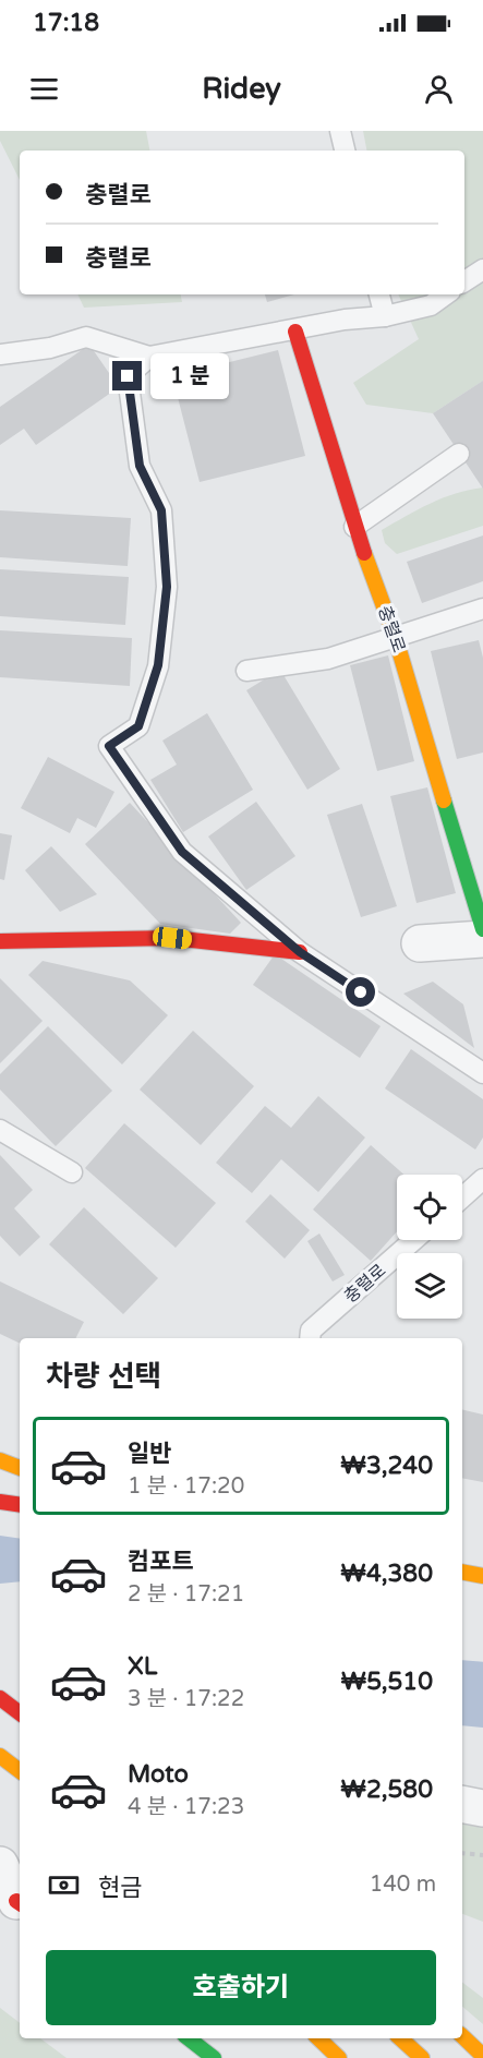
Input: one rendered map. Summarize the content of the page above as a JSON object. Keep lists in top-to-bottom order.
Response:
{
  "streets": {
    "main road": ["충렬로"]
  },
  "page": {
    "status": "17:18",
    "header": "Ridey",
    "banner": ["충렬로", "충렬로"],
    "bubble": "1 분",
    "heading": "차량 선택",
    "list": [
      {
        "name": "일반",
        "note": "1 분 · 17:20",
        "value": "₩3,240"
      },
      {
        "name": "컴포트",
        "note": "2 분 · 17:21",
        "value": "₩4,380"
      },
      {
        "name": "XL",
        "note": "3 분 · 17:22",
        "value": "₩5,510"
      },
      {
        "name": "Moto",
        "note": "4 분 · 17:23",
        "value": "₩2,580"
      }
    ],
    "pay": ["현금", "140 m"],
    "buttons": "호출하기"
  }
}
